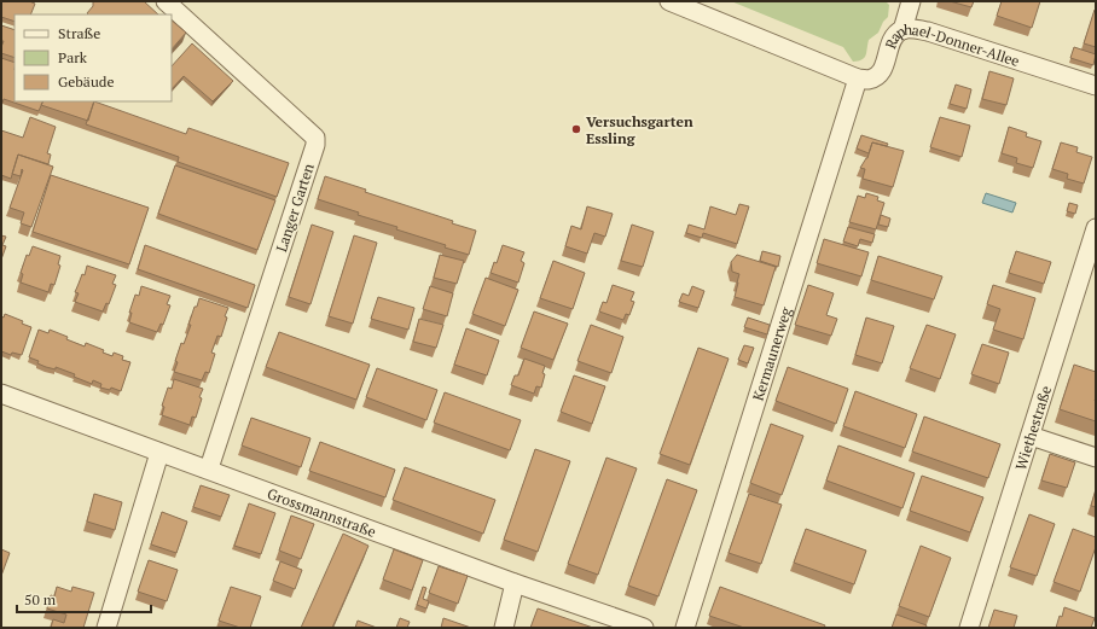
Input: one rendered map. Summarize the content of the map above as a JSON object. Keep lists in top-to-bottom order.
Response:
{
  "streets": {
    "street": [
      "Raphael-Donner-Allee",
      "Langer Garten",
      "Kermaunerweg",
      "Wiethestraße",
      "Grossmannstraße"
    ]
  },
  "crossings": [
    ["Raphael-Donner-Allee", "Kermaunerweg"],
    ["Langer Garten", "Grossmannstraße"]
  ],
  "places": ["Versuchsgarten Essling"],
  "legend": ["Straße", "Park", "Gebäude"],
  "scale_bar": "50 m"
}
